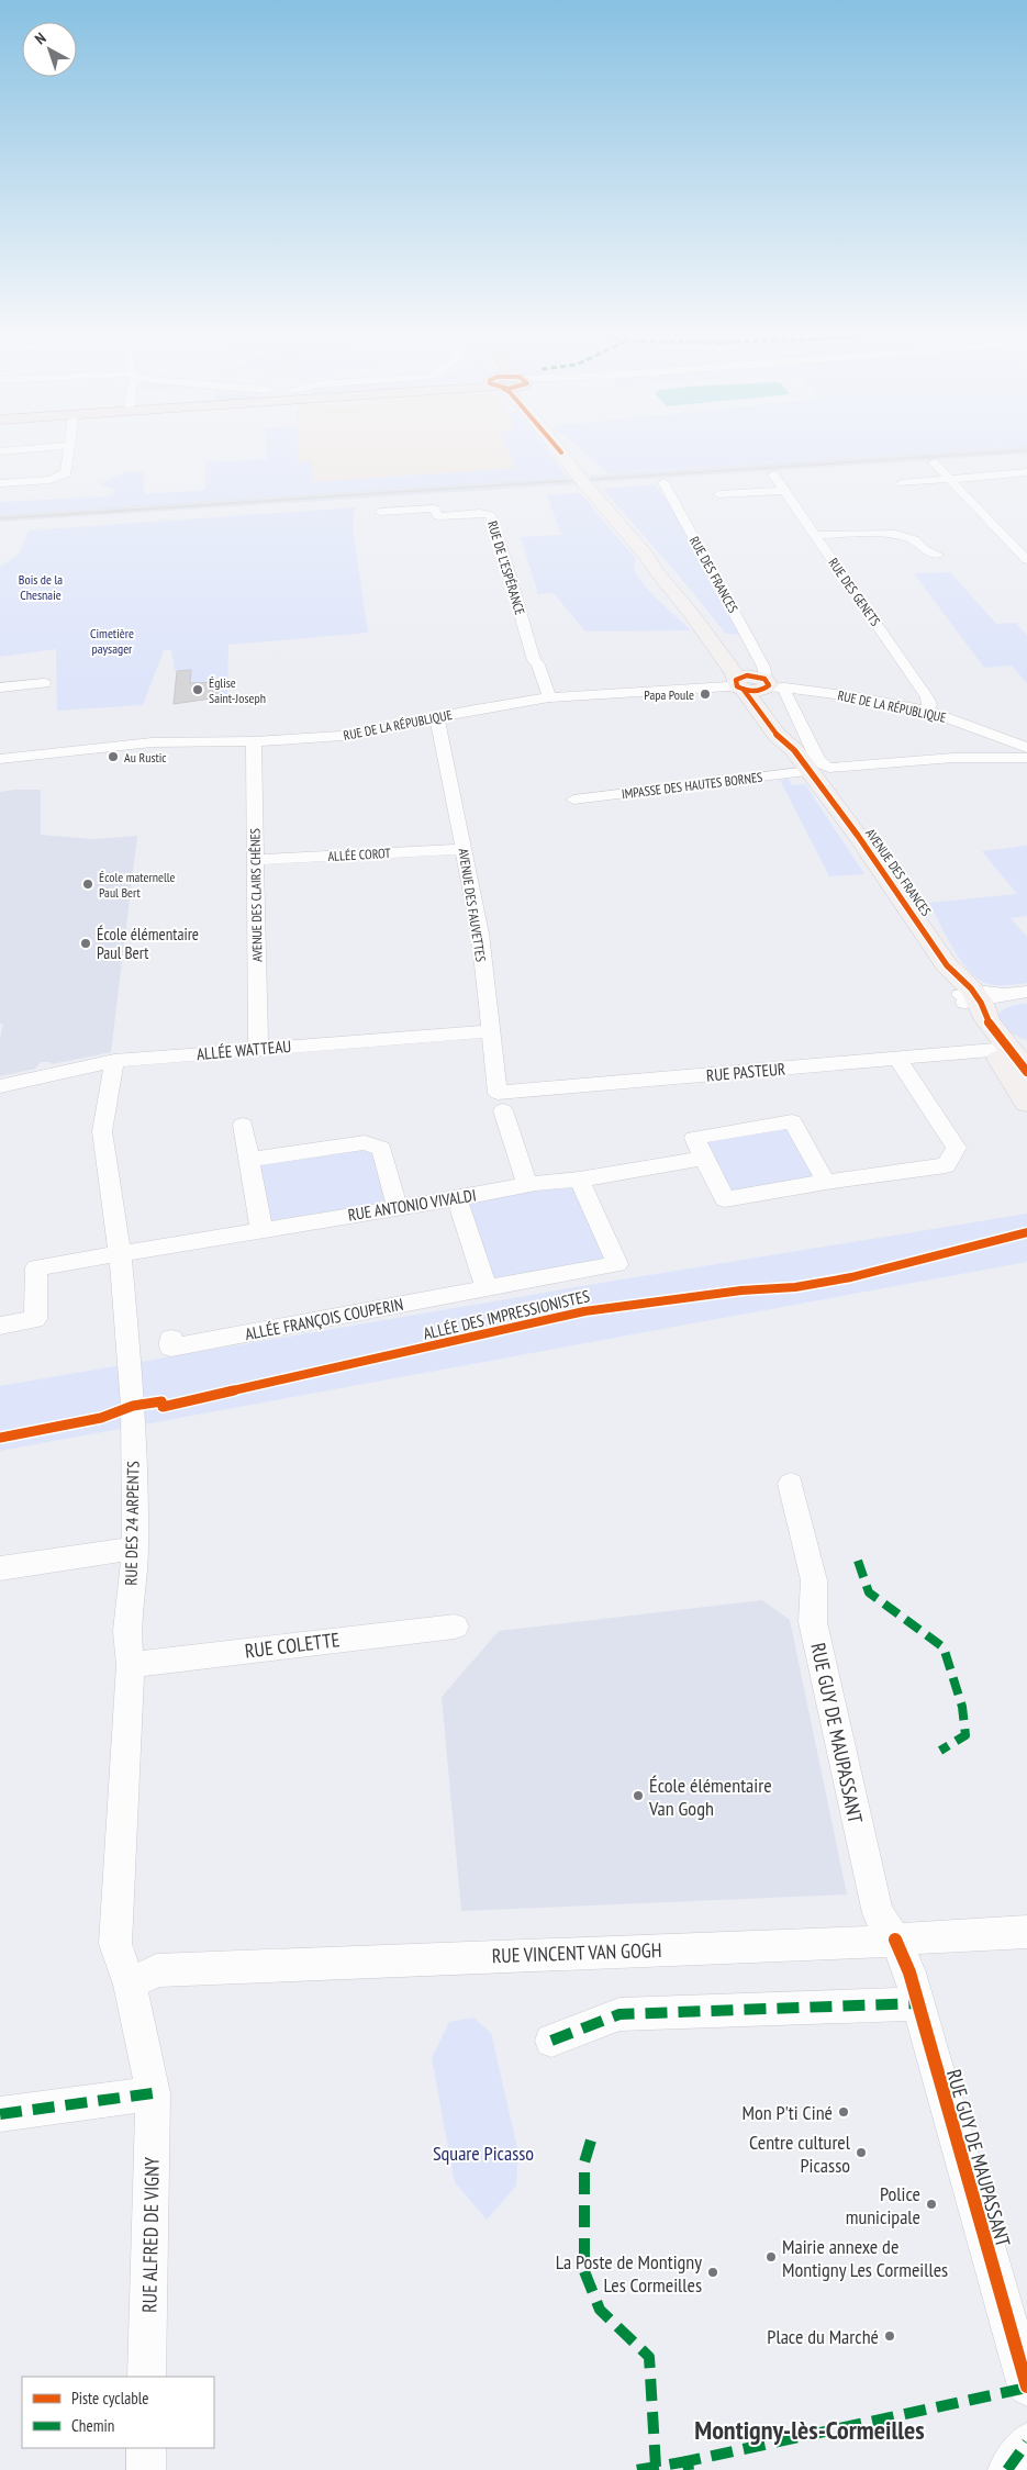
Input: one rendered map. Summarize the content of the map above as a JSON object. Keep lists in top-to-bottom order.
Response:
{
  "streets": {
    "main road": ["AVENUE DES FRANCES"],
    "street": [
      "RUE DE L'ESPÉRANCE",
      "RUE DES FRANCES",
      "RUE DES GENETS",
      "RUE DE LA RÉPUBLIQUE",
      "IMPASSE DES HAUTES BORNES",
      "ALLÉE COROT",
      "AVENUE DES CLAIRS CHÊNES",
      "AVENUE DES FAUVETTES",
      "ALLÉE WATTEAU",
      "RUE PASTEUR",
      "RUE ANTONIO VIVALDI",
      "ALLÉE FRANÇOIS COUPERIN",
      "RUE DES 24 ARPENTS",
      "RUE COLETTE",
      "RUE GUY DE MAUPASSANT",
      "RUE VINCENT VAN GOGH",
      "RUE ALFRED DE VIGNY"
    ],
    "cycle path": ["ALLÉE DES IMPRESSIONISTES"]
  },
  "crossings": [
    ["RUE DE L'ESPÉRANCE", "RUE DE LA RÉPUBLIQUE"],
    ["RUE DES FRANCES", "RUE DE LA RÉPUBLIQUE"],
    ["RUE DES FRANCES", "AVENUE DES FRANCES"],
    ["RUE DES GENETS", "RUE DE LA RÉPUBLIQUE"],
    ["RUE DE LA RÉPUBLIQUE", "AVENUE DES FRANCES"],
    ["RUE DE LA RÉPUBLIQUE", "AVENUE DES CLAIRS CHÊNES"],
    ["RUE DE LA RÉPUBLIQUE", "AVENUE DES FAUVETTES"],
    ["IMPASSE DES HAUTES BORNES", "AVENUE DES FRANCES"],
    ["ALLÉE COROT", "AVENUE DES CLAIRS CHÊNES"],
    ["ALLÉE COROT", "AVENUE DES FAUVETTES"],
    ["AVENUE DES FRANCES", "RUE PASTEUR"],
    ["AVENUE DES CLAIRS CHÊNES", "ALLÉE WATTEAU"],
    ["AVENUE DES FAUVETTES", "ALLÉE WATTEAU"],
    ["AVENUE DES FAUVETTES", "RUE PASTEUR"],
    ["AVENUE DES FAUVETTES", "RUE ANTONIO VIVALDI"],
    ["ALLÉE WATTEAU", "RUE DES 24 ARPENTS"],
    ["RUE ANTONIO VIVALDI", "RUE DES 24 ARPENTS"],
    ["RUE DES 24 ARPENTS", "RUE COLETTE"],
    ["RUE DES 24 ARPENTS", "RUE VINCENT VAN GOGH"],
    ["RUE DES 24 ARPENTS", "RUE ALFRED DE VIGNY"],
    ["RUE GUY DE MAUPASSANT", "RUE VINCENT VAN GOGH"],
    ["RUE VINCENT VAN GOGH", "RUE ALFRED DE VIGNY"]
  ],
  "districts": ["Montigny-lès-Cormeilles"],
  "parks": ["Bois de la Chesnaie", "Cimetière paysager", "Square Picasso"],
  "places": [
    "Église Saint-Joseph",
    "Papa Poule",
    "Au Rustic",
    "École maternelle Paul Bert",
    "École élémentaire Paul Bert",
    "École élémentaire Van Gogh",
    "Mon P'ti Ciné",
    "Centre culturel Picasso",
    "Police municipale",
    "Mairie annexe de Montigny Les Cormeilles",
    "La Poste de Montigny Les Cormeilles",
    "Place du Marché"
  ],
  "legend": ["Piste cyclable", "Chemin"],
  "north": "top left"
}
